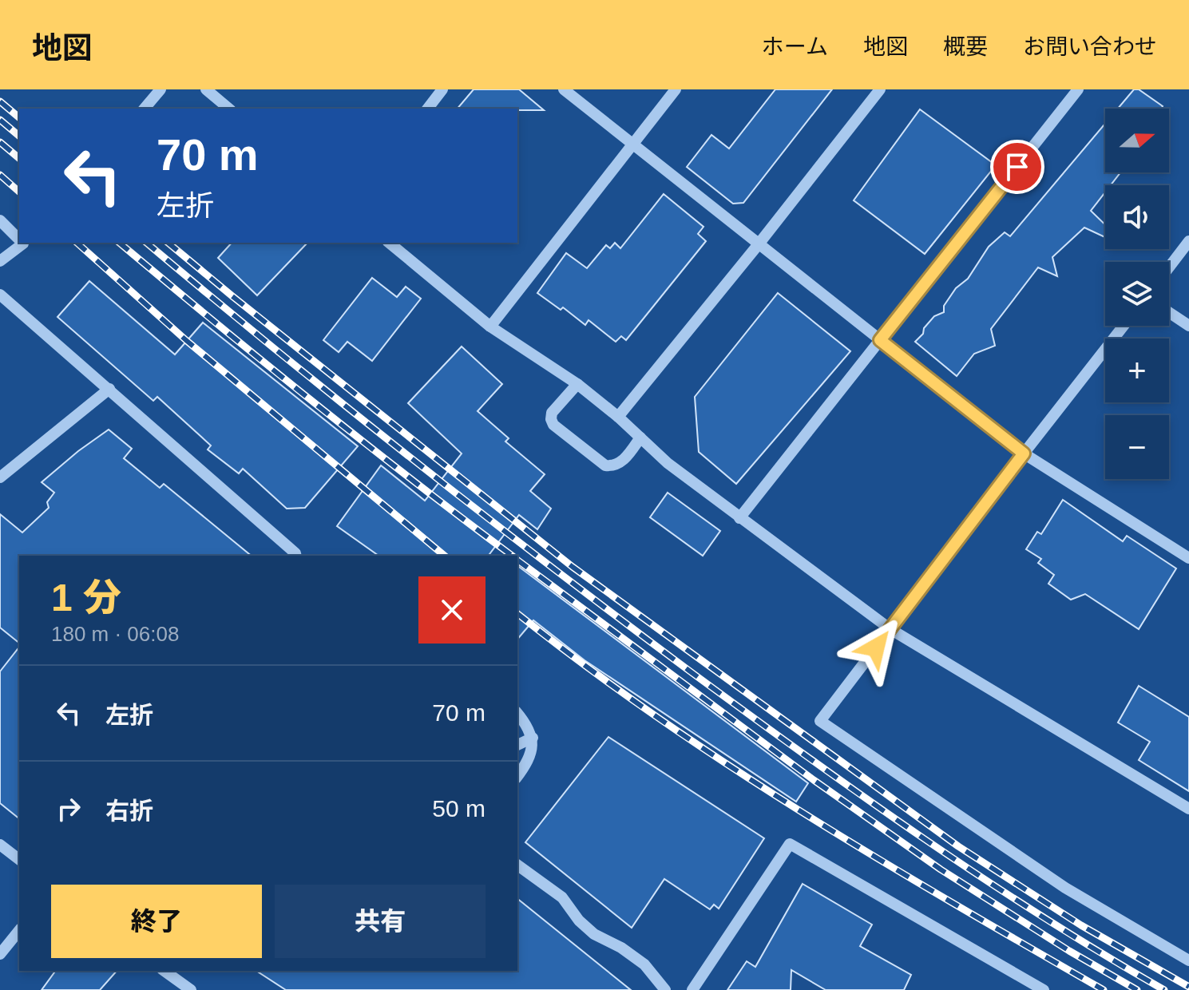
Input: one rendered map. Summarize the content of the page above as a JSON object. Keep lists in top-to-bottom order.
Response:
{
  "north": "right",
  "page": {
    "header": "地図",
    "nav": [
      "ホーム",
      "地図",
      "概要",
      "お問い合わせ"
    ],
    "map_buttons": ["+", "−"],
    "turn": ["70 m", "左折"],
    "heading": ["1 分", "180 m · 06:08"],
    "list": [
      {
        "name": "左折",
        "value": "70 m"
      },
      {
        "name": "右折",
        "value": "50 m"
      }
    ],
    "buttons": ["終了", "共有"]
  }
}
